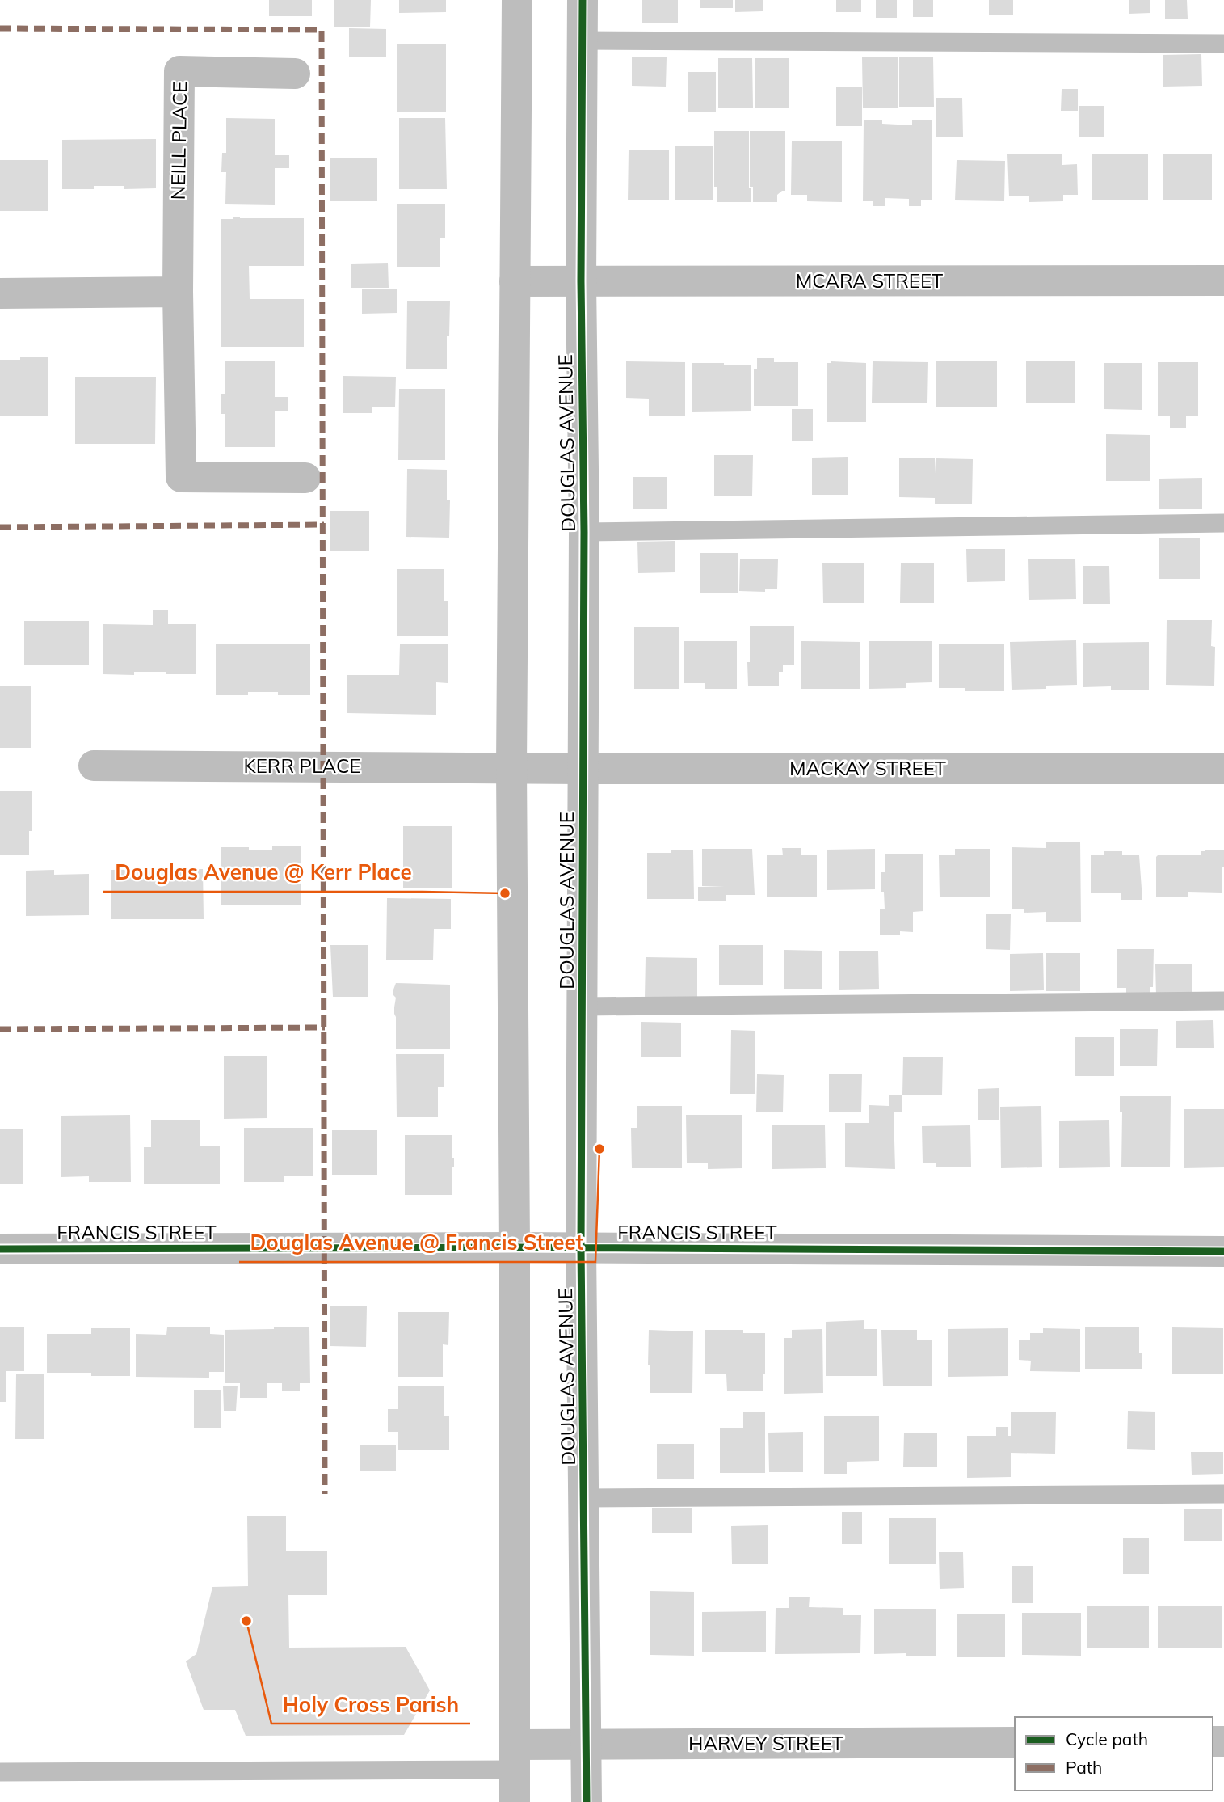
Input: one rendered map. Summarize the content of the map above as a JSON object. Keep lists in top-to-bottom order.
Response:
{
  "streets": {
    "street": [
      "NEILL PLACE",
      "MCARA STREET",
      "DOUGLAS AVENUE",
      "KERR PLACE",
      "MACKAY STREET",
      "FRANCIS STREET",
      "HARVEY STREET"
    ]
  },
  "crossings": [
    ["MCARA STREET", "DOUGLAS AVENUE"],
    ["DOUGLAS AVENUE", "MACKAY STREET"],
    ["DOUGLAS AVENUE", "FRANCIS STREET"],
    ["DOUGLAS AVENUE", "HARVEY STREET"],
    ["KERR PLACE", "MACKAY STREET"]
  ],
  "places": ["Douglas Avenue @ Kerr Place", "Douglas Avenue @ Francis Street", "Holy Cross Parish"],
  "legend": ["Cycle path", "Path"]
}
